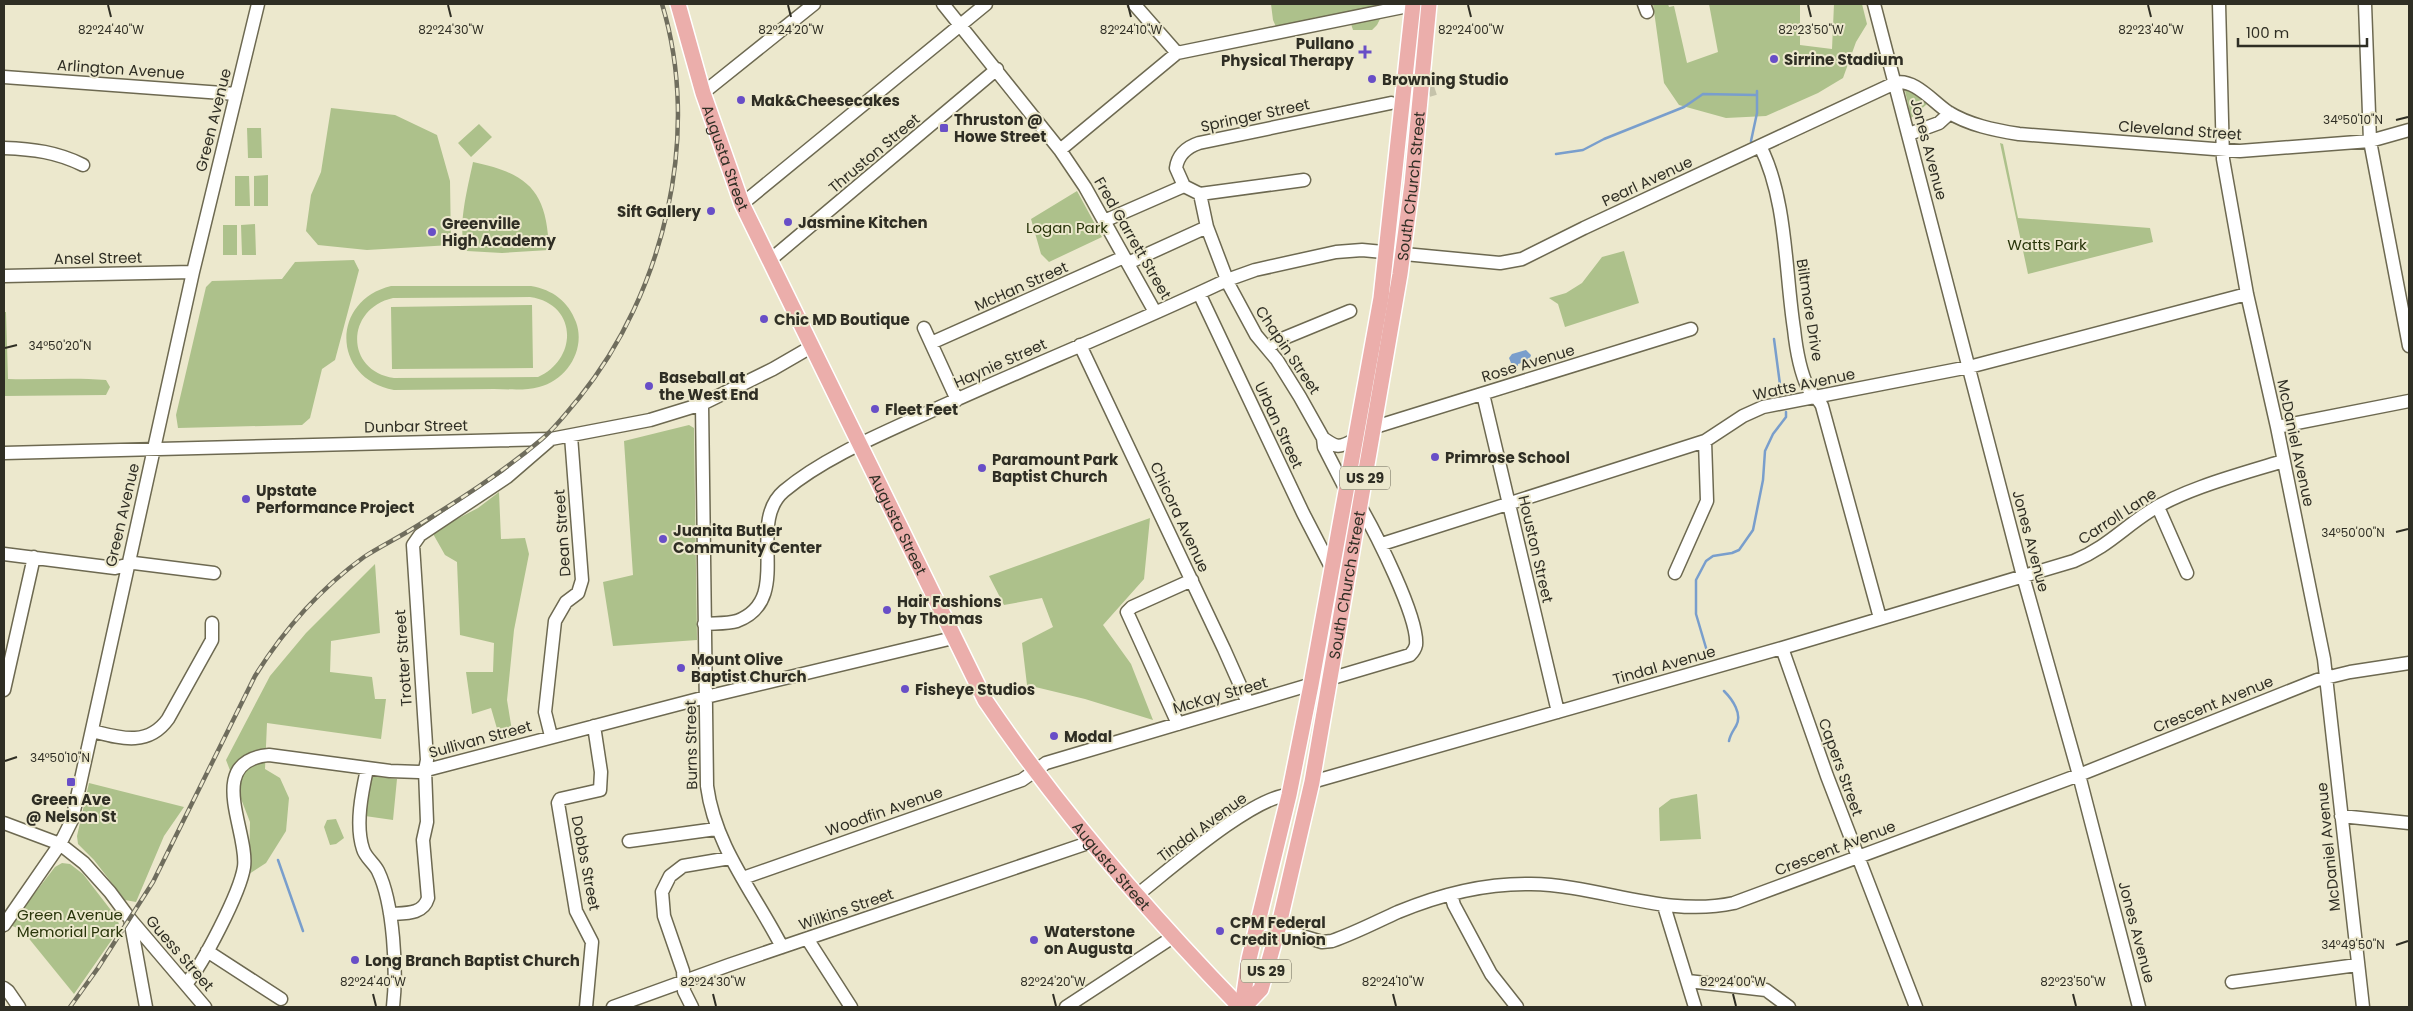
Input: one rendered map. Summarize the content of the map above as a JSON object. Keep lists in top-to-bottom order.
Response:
{
  "streets": {
    "main road": ["Augusta Street", "South Church Street", "US 29"],
    "street": [
      "Arlington Avenue",
      "Springer Street",
      "Green Avenue",
      "Cleveland Street",
      "Jones Avenue",
      "Thruston Street",
      "Pearl Avenue",
      "Fred Garrett Street",
      "Ansel Street",
      "McHan Street",
      "Biltmore Drive",
      "Chapin Street",
      "Haynie Street",
      "Rose Avenue",
      "Watts Avenue",
      "Urban Street",
      "Dunbar Street",
      "McDaniel Avenue",
      "Carroll Lane",
      "Chicora Avenue",
      "Dean Street",
      "Houston Street",
      "Trotter Street",
      "Tindal Avenue",
      "McKay Street",
      "Crescent Avenue",
      "Sullivan Street",
      "Burns Street",
      "Capers Street",
      "Woodfin Avenue",
      "Dobbs Street",
      "Wilkins Street",
      "Guess Street"
    ]
  },
  "crossings": [
    ["Arlington Avenue", "Green Avenue"],
    ["Green Avenue", "Ansel Street"],
    ["Green Avenue", "Dunbar Street"],
    ["Cleveland Street", "Jones Avenue"],
    ["Cleveland Street", "Pearl Avenue"],
    ["Cleveland Street", "McDaniel Avenue"],
    ["Jones Avenue", "Pearl Avenue"],
    ["Jones Avenue", "Watts Avenue"],
    ["Jones Avenue", "Carroll Lane"],
    ["Jones Avenue", "Tindal Avenue"],
    ["Jones Avenue", "Crescent Avenue"],
    ["Thruston Street", "Augusta Street"],
    ["Thruston Street", "Fred Garrett Street"],
    ["Augusta Street", "South Church Street"],
    ["Augusta Street", "Haynie Street"],
    ["Augusta Street", "Dunbar Street"],
    ["Augusta Street", "Tindal Avenue"],
    ["Augusta Street", "McKay Street"],
    ["Augusta Street", "Sullivan Street"],
    ["Augusta Street", "Woodfin Avenue"],
    ["Augusta Street", "Wilkins Street"],
    ["Pearl Avenue", "South Church Street"],
    ["Pearl Avenue", "Fred Garrett Street"],
    ["Pearl Avenue", "Biltmore Drive"],
    ["South Church Street", "Fred Garrett Street"],
    ["South Church Street", "Chapin Street"],
    ["South Church Street", "Rose Avenue"],
    ["South Church Street", "Urban Street"],
    ["South Church Street", "Tindal Avenue"],
    ["South Church Street", "McKay Street"],
    ["South Church Street", "Crescent Avenue"],
    ["Fred Garrett Street", "McHan Street"],
    ["Fred Garrett Street", "Chapin Street"],
    ["Fred Garrett Street", "Haynie Street"],
    ["Fred Garrett Street", "Urban Street"],
    ["Biltmore Drive", "Watts Avenue"],
    ["Biltmore Drive", "Tindal Avenue"],
    ["Haynie Street", "Chicora Avenue"],
    ["Haynie Street", "Burns Street"],
    ["Rose Avenue", "Houston Street"],
    ["Watts Avenue", "McDaniel Avenue"],
    ["Watts Avenue", "Houston Street"],
    ["Watts Avenue", "McKay Street"],
    ["Dunbar Street", "Dean Street"],
    ["Dunbar Street", "Trotter Street"],
    ["Dunbar Street", "Burns Street"],
    ["McDaniel Avenue", "Carroll Lane"],
    ["McDaniel Avenue", "Crescent Avenue"],
    ["Carroll Lane", "Tindal Avenue"],
    ["Chicora Avenue", "McKay Street"],
    ["Dean Street", "Sullivan Street"],
    ["Houston Street", "Tindal Avenue"],
    ["Trotter Street", "Sullivan Street"],
    ["Tindal Avenue", "Capers Street"],
    ["McKay Street", "Woodfin Avenue"],
    ["Crescent Avenue", "Capers Street"],
    ["Sullivan Street", "Burns Street"],
    ["Sullivan Street", "Dobbs Street"],
    ["Sullivan Street", "Guess Street"],
    ["Burns Street", "Woodfin Avenue"],
    ["Burns Street", "Wilkins Street"]
  ],
  "parks": ["Logan Park", "Watts Park", "Green Avenue Memorial Park"],
  "places": {
    "health": ["Pullano Physical Therapy"],
    "other": [
      "Sirrine Stadium",
      "Browning Studio",
      "Mak&Cheesecakes",
      "Sift Gallery",
      "Jasmine Kitchen",
      "Greenville High Academy",
      "Chic MD Boutique",
      "Baseball at the West End",
      "Fleet Feet",
      "Primrose School",
      "Paramount Park Baptist Church",
      "Upstate Performance Project",
      "Juanita Butler Community Center",
      "Hair Fashions by Thomas",
      "Mount Olive Baptist Church",
      "Fisheye Studios",
      "Modal",
      "CPM Federal Credit Union",
      "Waterstone on Augusta",
      "Long Branch Baptist Church"
    ],
    "transit": ["Thruston @ Howe Street", "Green Ave @ Nelson St"]
  },
  "scale_bar": "100 m",
  "coordinates": [
    "82°24'40\"W",
    "82°24'20\"W",
    "82°23'40\"W",
    "82°24'30\"W",
    "82°24'10\"W",
    "82°24'00\"W",
    "82°23'50\"W",
    "34°50'10\"N",
    "34°50'20\"N",
    "34°50'00\"N",
    "34°49'50\"N"
  ]
}
